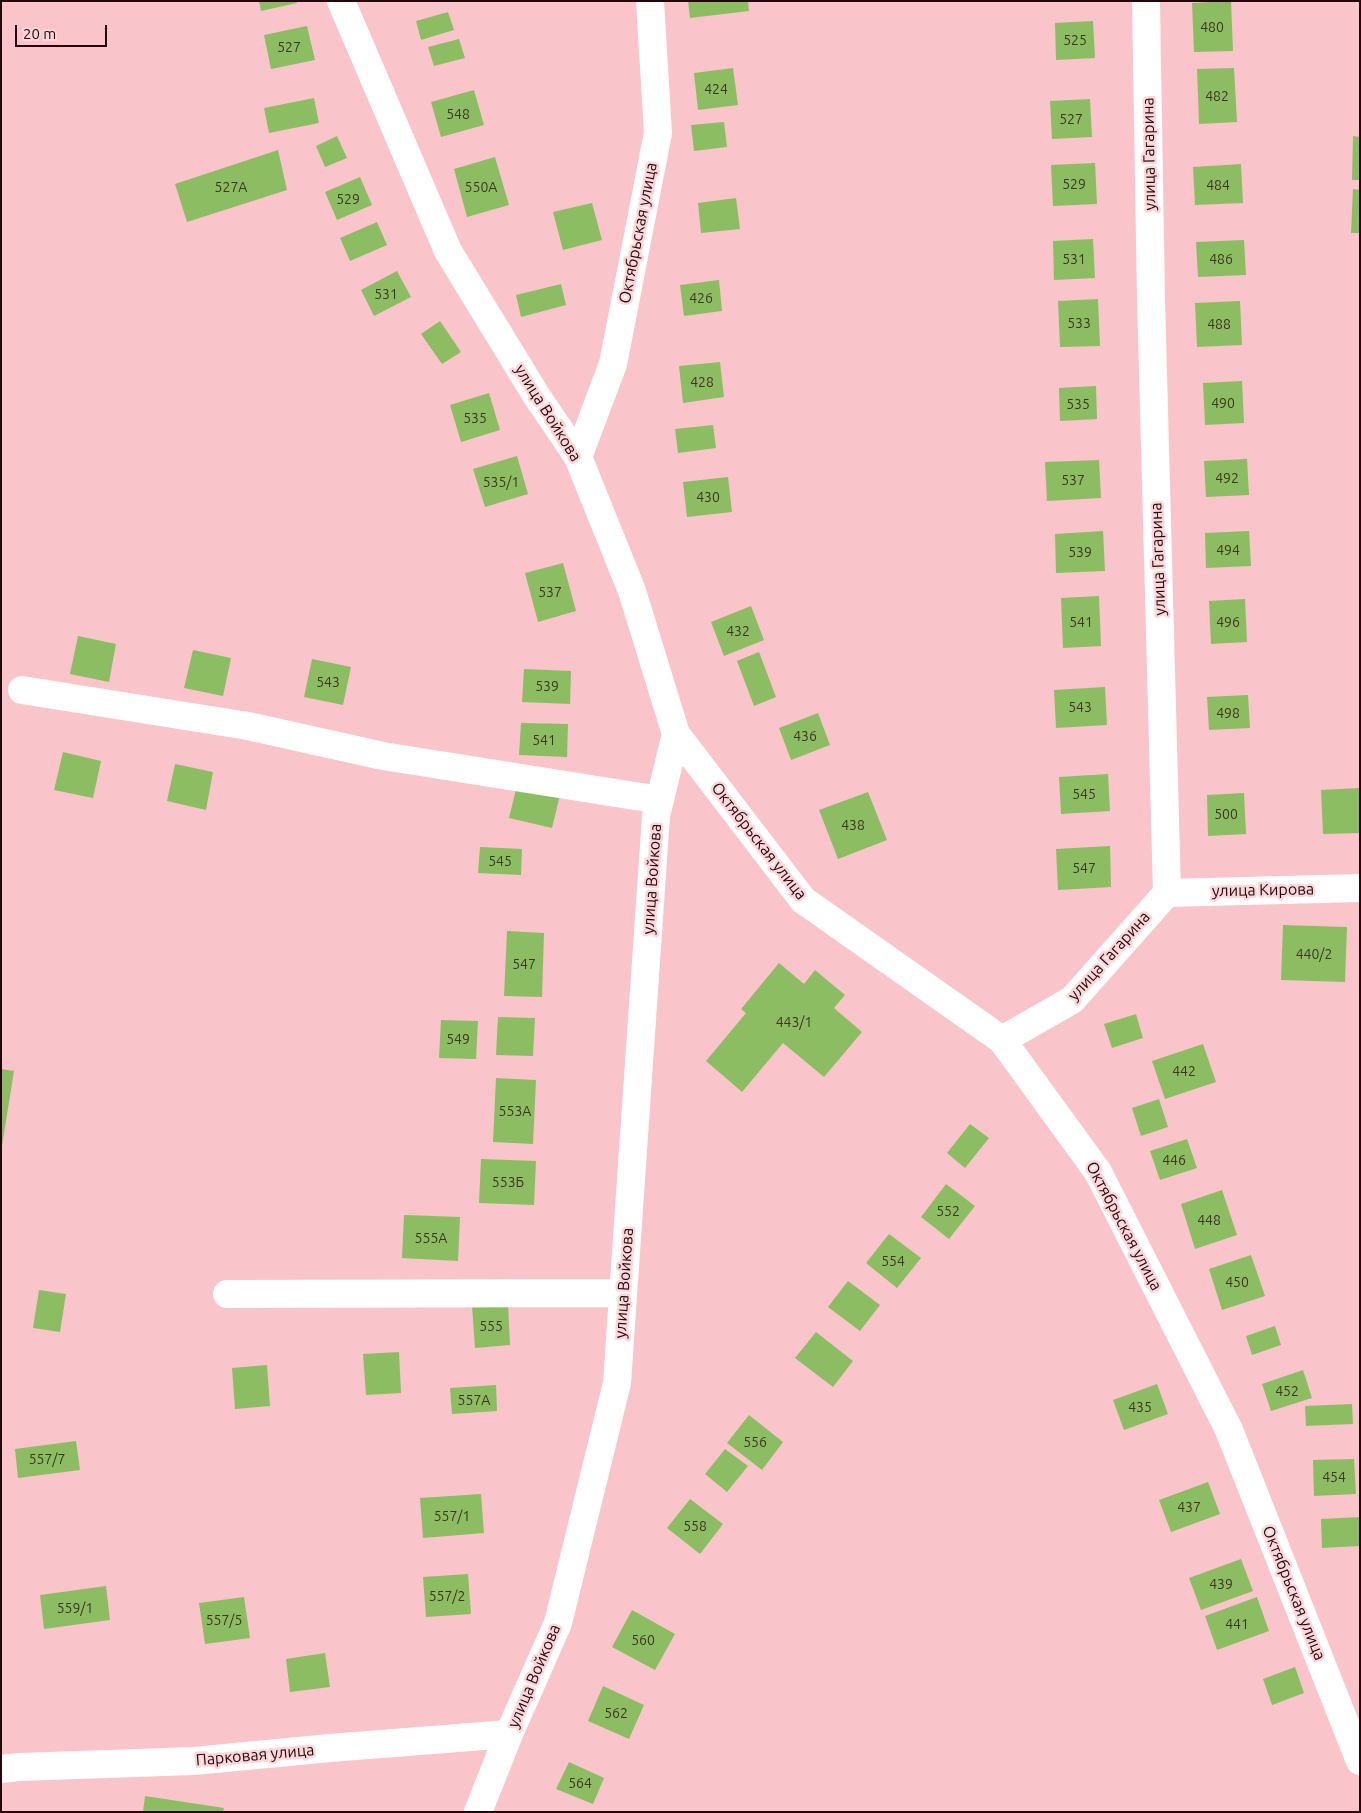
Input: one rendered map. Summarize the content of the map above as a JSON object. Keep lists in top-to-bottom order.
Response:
{
  "streets": {
    "street": [
      "улица Гагарина",
      "Октябрьская улица",
      "улица Войкова",
      "улица Кирова",
      "Парковая улица"
    ]
  },
  "crossings": [
    ["улица Гагарина", "Октябрьская улица"],
    ["улица Гагарина", "улица Кирова"],
    ["Октябрьская улица", "улица Войкова"],
    ["улица Войкова", "Парковая улица"]
  ],
  "house_numbers": [
    "480",
    "525",
    "527",
    "424",
    "482",
    "548",
    "527",
    "529",
    "484",
    "527А",
    "550А",
    "529",
    "531",
    "486",
    "531",
    "426",
    "533",
    "488",
    "428",
    "490",
    "535",
    "535",
    "492",
    "537",
    "535/1",
    "430",
    "494",
    "539",
    "537",
    "541",
    "496",
    "432",
    "543",
    "539",
    "543",
    "498",
    "436",
    "541",
    "545",
    "500",
    "438",
    "545",
    "547",
    "440/2",
    "547",
    "443/1",
    "549",
    "442",
    "553А",
    "446",
    "553Б",
    "552",
    "448",
    "555А",
    "554",
    "450",
    "555",
    "452",
    "557А",
    "435",
    "556",
    "557/7",
    "454",
    "437",
    "557/1",
    "558",
    "439",
    "557/2",
    "559/1",
    "557/5",
    "441",
    "560",
    "562",
    "564"
  ],
  "scale_bar": "20 m"
}
